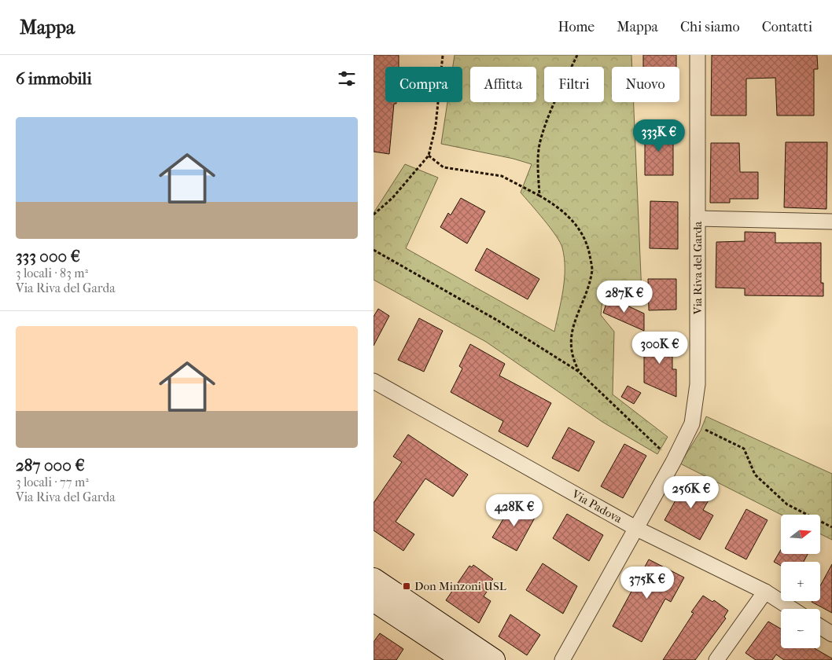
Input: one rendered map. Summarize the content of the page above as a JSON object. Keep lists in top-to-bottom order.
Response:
{
  "streets": {
    "street": ["Via Riva del Garda", "Via Padova"]
  },
  "crossings": [
    ["Via Riva del Garda", "Via Padova"]
  ],
  "places": {
    "transit": ["Don Minzoni USL"]
  },
  "north": "right",
  "page": {
    "header": "Mappa",
    "nav": [
      "Home",
      "Mappa",
      "Chi siamo",
      "Contatti"
    ],
    "heading": "6 immobili",
    "chip": [
      "Compra",
      "Affitta",
      "Filtri",
      "Nuovo"
    ],
    "list": [
      {
        "name": "333 000 €",
        "note": "3 locali · 83 m² · Via Riva del Garda"
      },
      {
        "name": "287 000 €",
        "note": "3 locali · 77 m² · Via Riva del Garda"
      }
    ],
    "price": [
      "333K €",
      "287K €",
      "300K €",
      "256K €",
      "428K €",
      "375K €"
    ],
    "map_buttons": ["+", "−"]
  }
}
